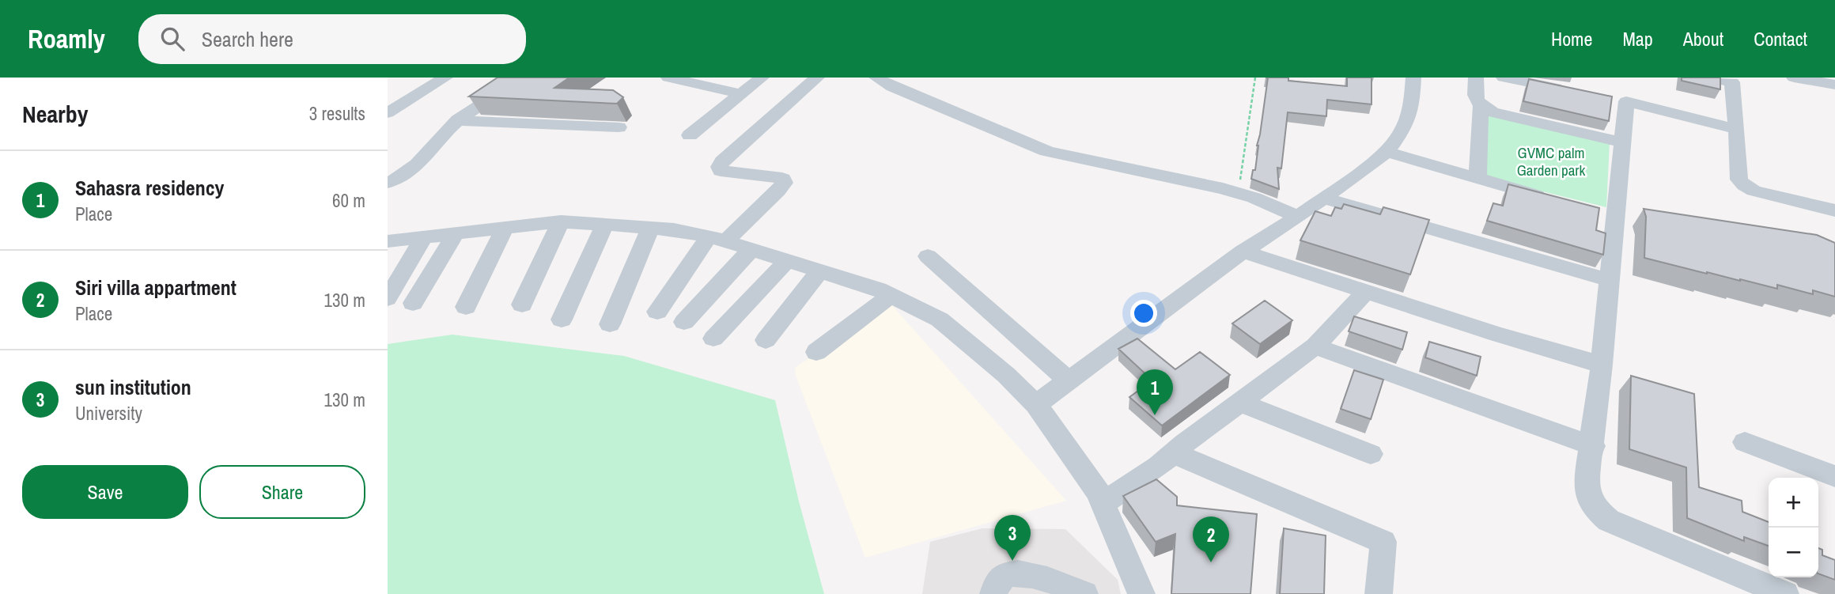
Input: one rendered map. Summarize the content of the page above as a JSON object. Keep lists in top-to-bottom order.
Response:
{
  "parks": ["GVMC palm Garden park"],
  "page": {
    "header": "Roamly",
    "search": "Search here",
    "nav": [
      "Home",
      "Map",
      "About",
      "Contact"
    ],
    "heading": ["Nearby", "3 results"],
    "list": [
      {
        "mark": "1",
        "name": "Sahasra residency",
        "note": "Place",
        "value": "60 m"
      },
      {
        "mark": "2",
        "name": "Siri villa appartment",
        "note": "Place",
        "value": "130 m"
      },
      {
        "mark": "3",
        "name": "sun institution",
        "note": "University",
        "value": "130 m"
      }
    ],
    "pins": ["1", "3", "2"],
    "buttons": ["Save", "Share"],
    "map_buttons": ["+", "−"]
  }
}
